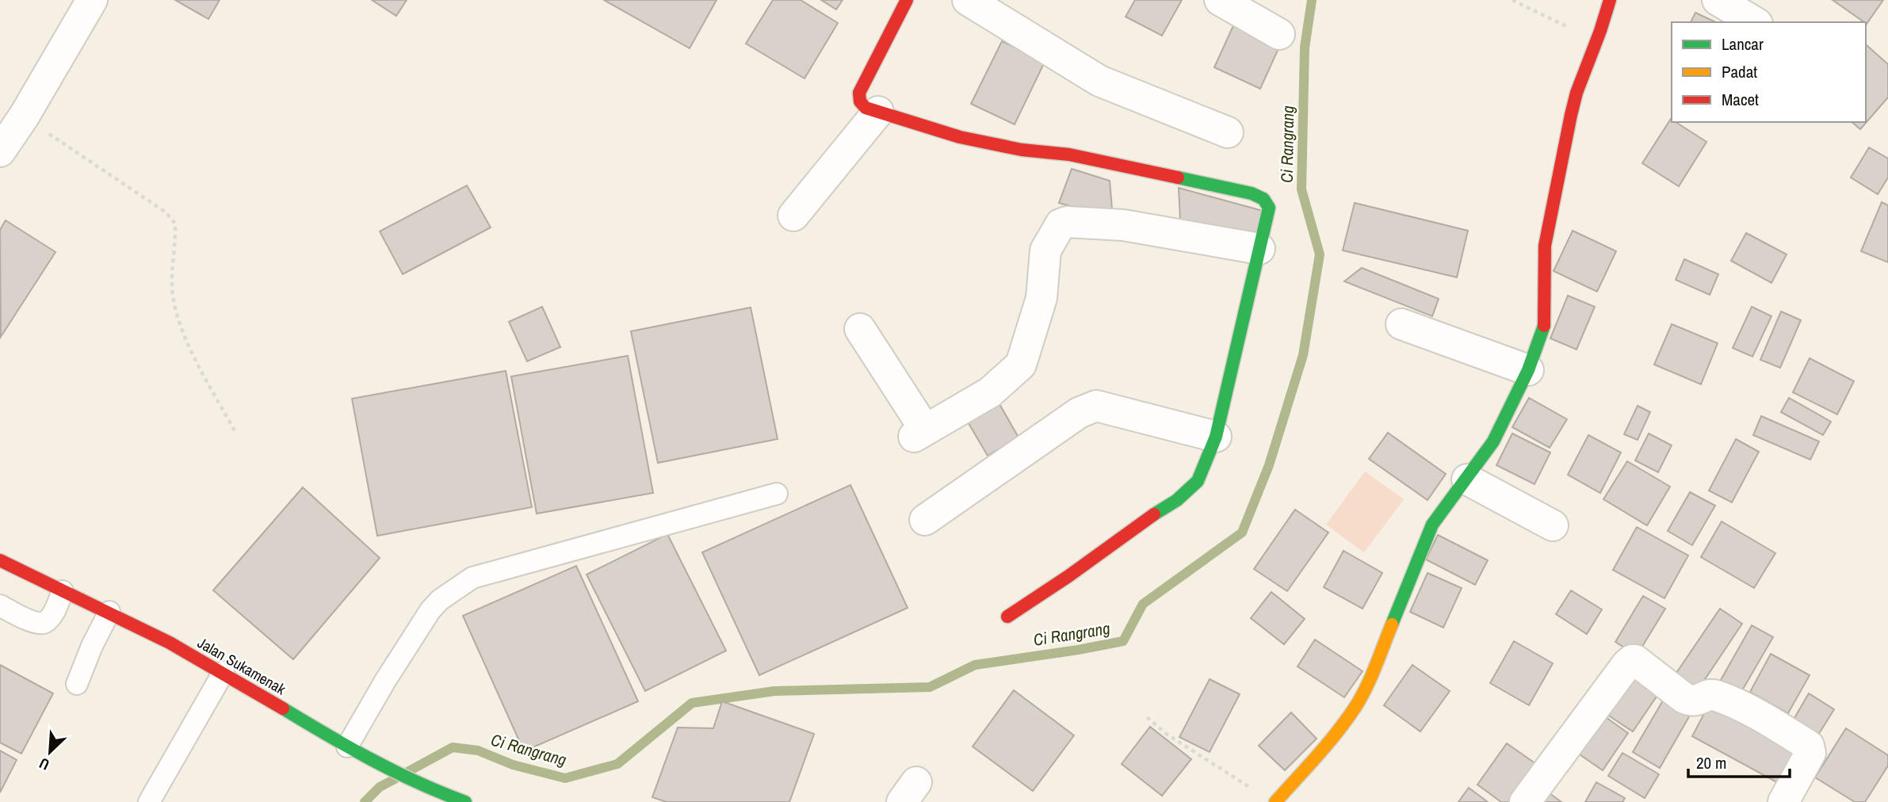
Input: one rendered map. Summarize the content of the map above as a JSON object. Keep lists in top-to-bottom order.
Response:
{
  "streets": {
    "street": ["Jalan Sukamenak"]
  },
  "water": ["Ci Rangrang"],
  "legend": ["Lancar", "Padat", "Macet"],
  "scale_bar": "20 m",
  "north": "bottom left"
}
